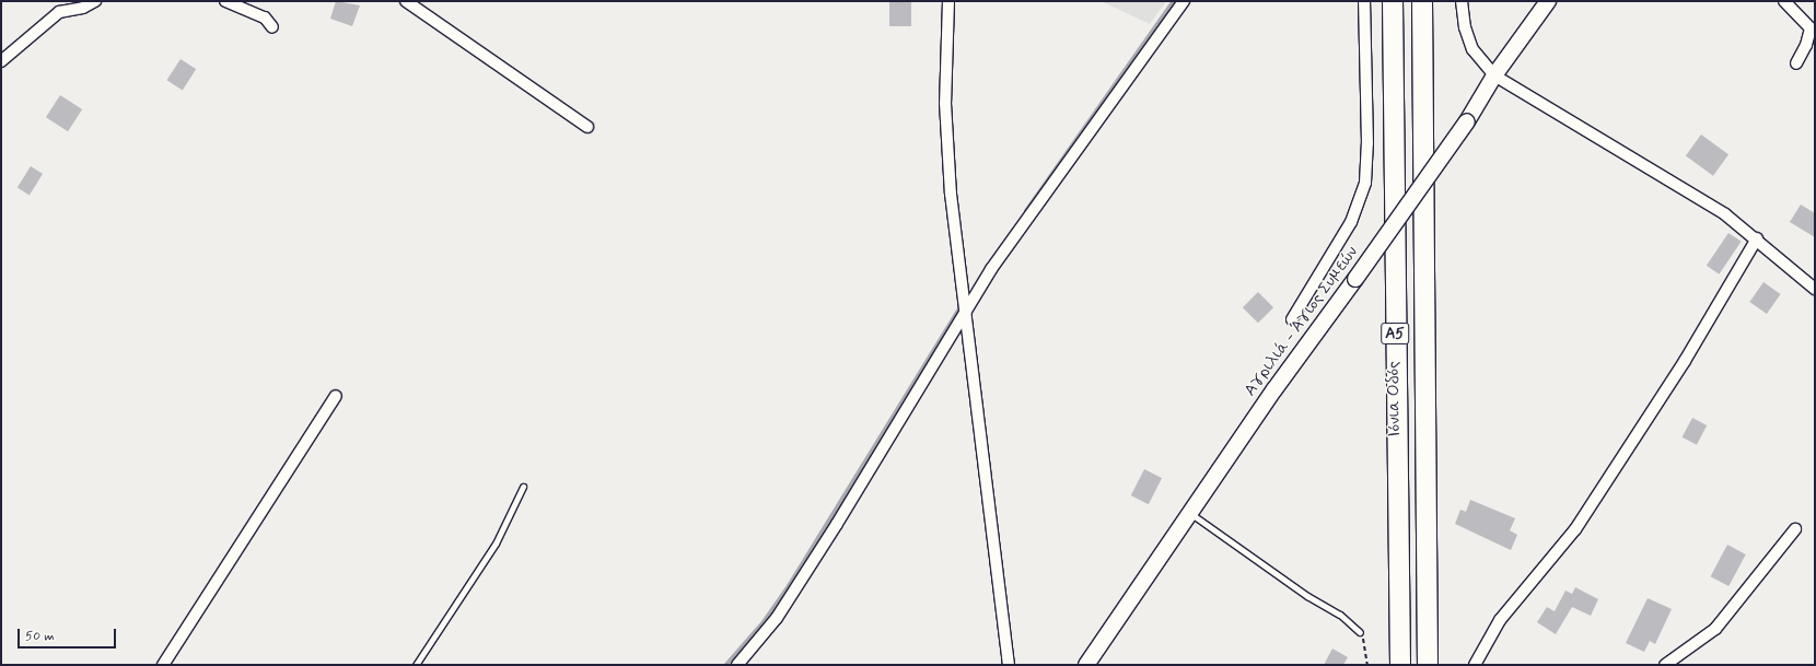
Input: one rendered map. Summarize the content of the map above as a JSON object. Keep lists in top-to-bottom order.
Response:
{
  "streets": {
    "highway": ["Α5", "Ιόνια Οδός"],
    "main road": ["Αγριλιά - Άγιος Συμεών"]
  },
  "scale_bar": "50 m"
}
